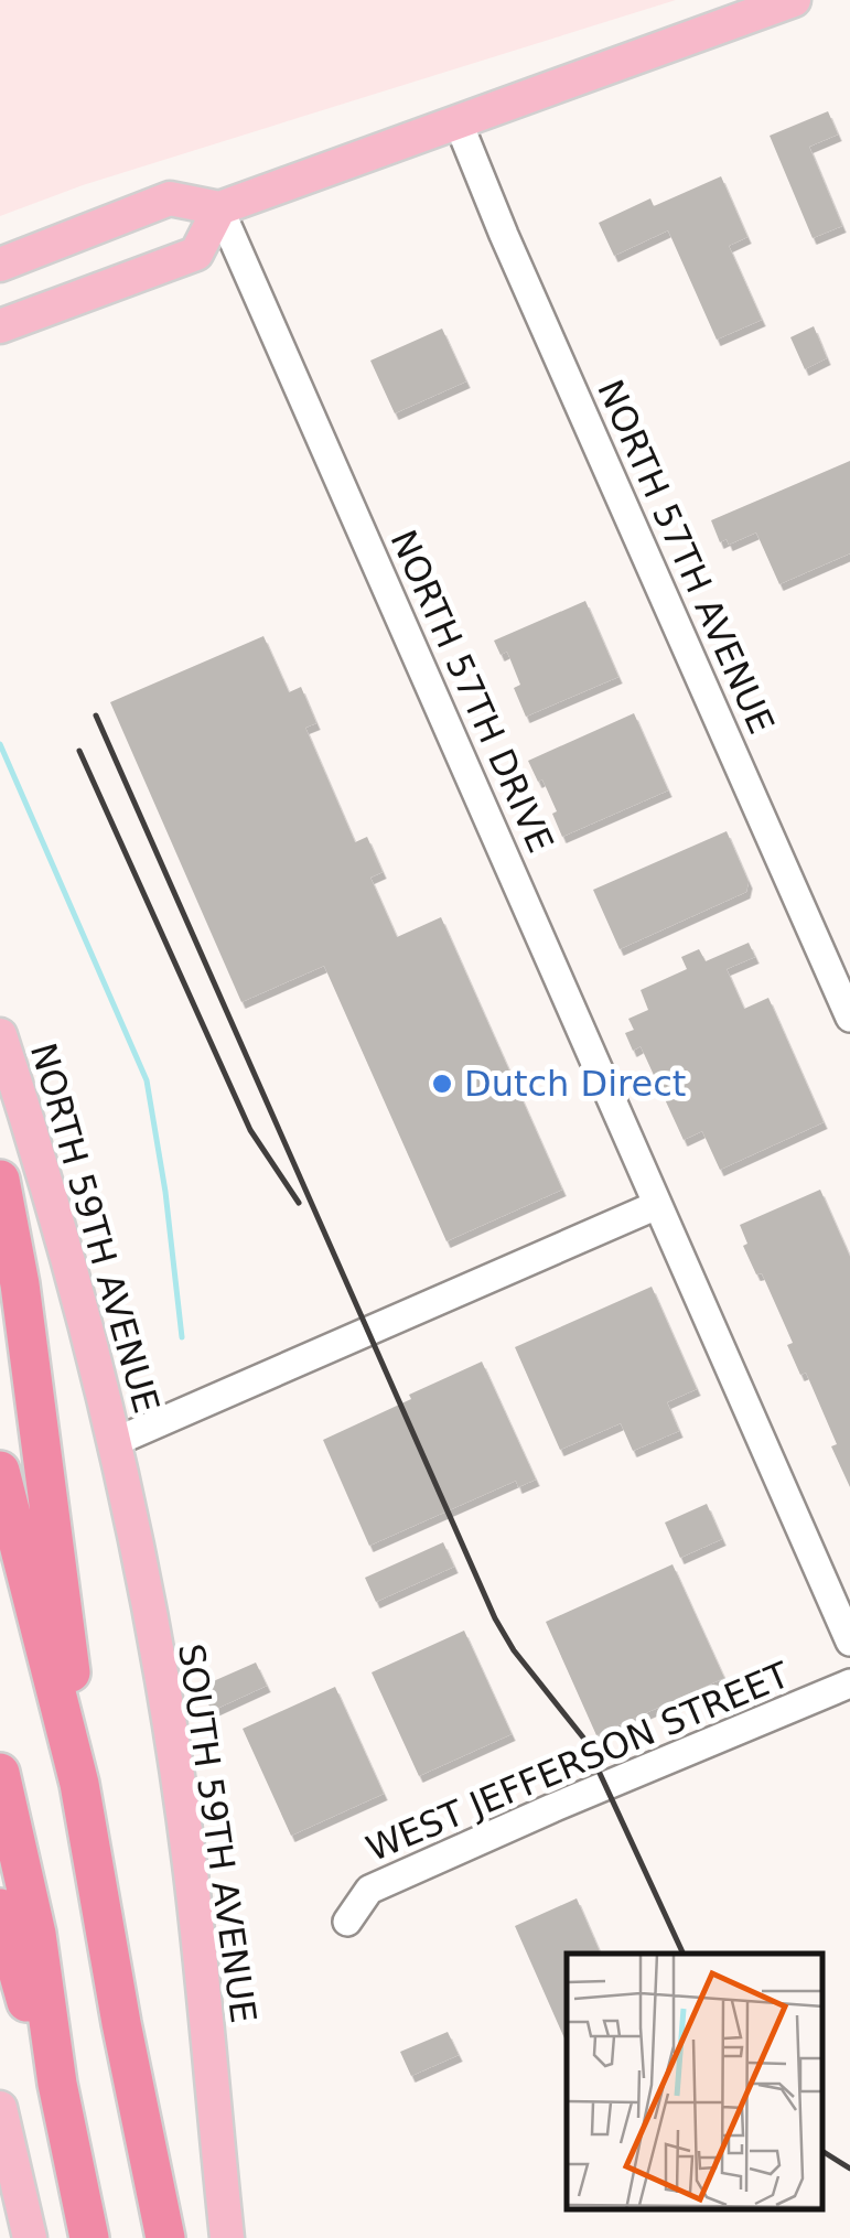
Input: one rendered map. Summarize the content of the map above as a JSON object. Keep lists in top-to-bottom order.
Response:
{
  "streets": {
    "main road": ["NORTH 59TH AVENUE", "SOUTH 59TH AVENUE"],
    "street": ["NORTH 57TH AVENUE", "NORTH 57TH DRIVE", "WEST JEFFERSON STREET"]
  },
  "crossings": [
    ["NORTH 59TH AVENUE", "SOUTH 59TH AVENUE"]
  ],
  "places": ["Dutch Direct"]
}
